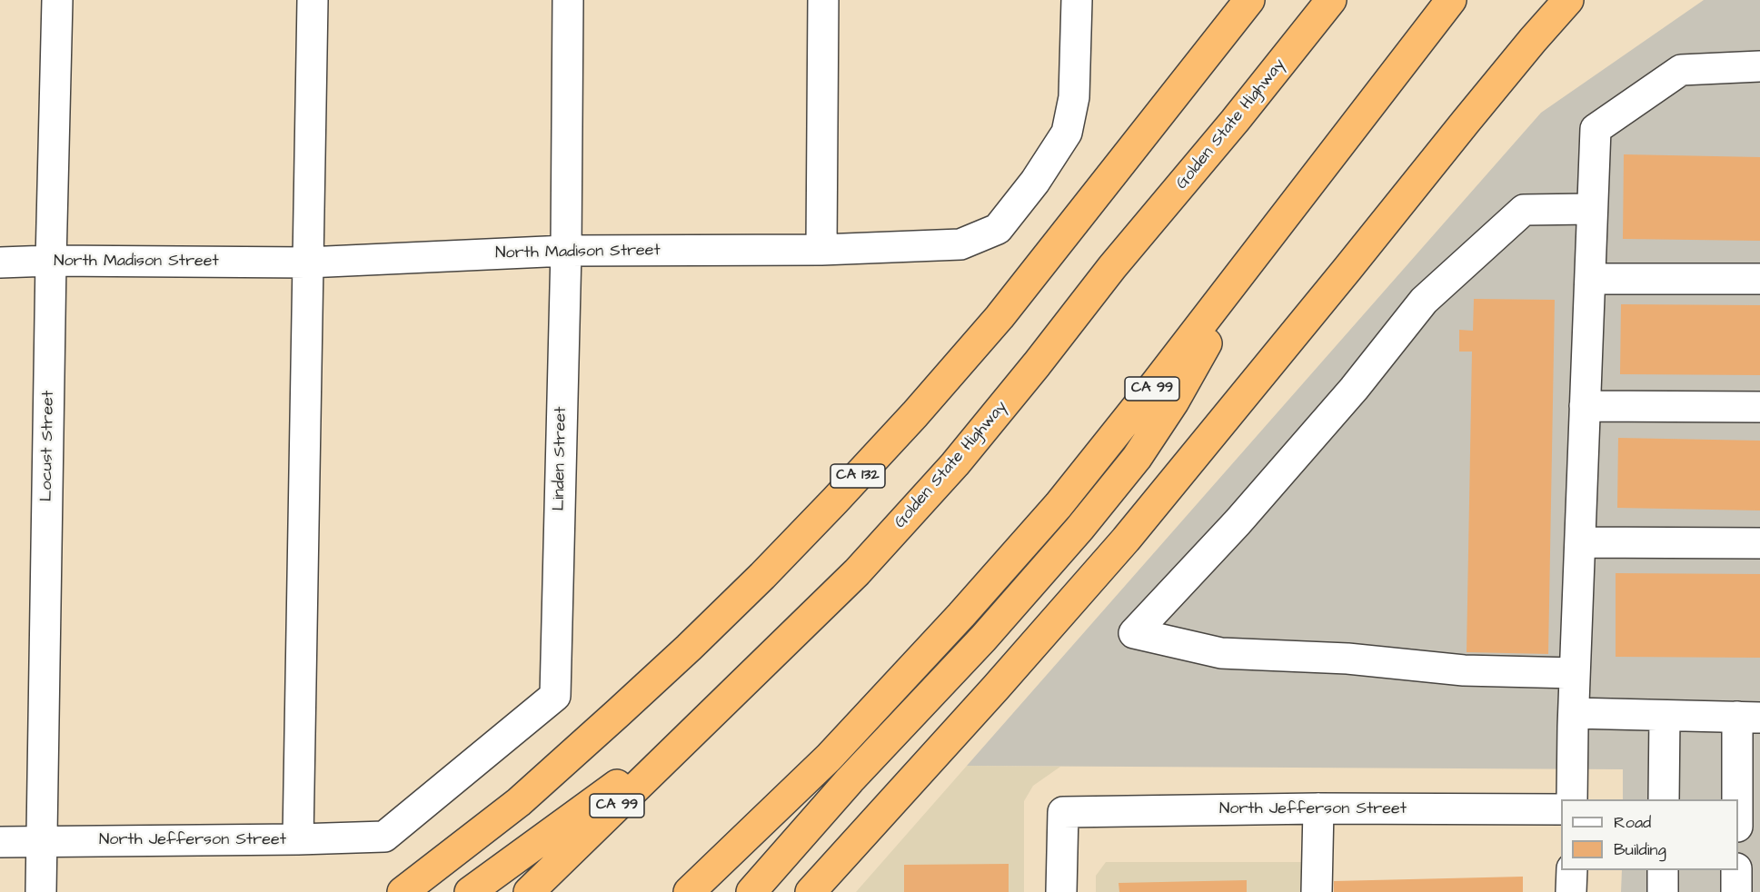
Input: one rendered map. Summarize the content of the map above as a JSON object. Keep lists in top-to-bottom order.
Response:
{
  "streets": {
    "highway": ["Golden State Highway", "CA 99", "CA 132"],
    "street": [
      "North Madison Street",
      "Locust Street",
      "Linden Street",
      "North Jefferson Street"
    ]
  },
  "crossings": [
    ["North Madison Street", "Locust Street"],
    ["North Madison Street", "Linden Street"],
    ["Locust Street", "North Jefferson Street"],
    ["Linden Street", "North Jefferson Street"]
  ],
  "legend": ["Road", "Building"]
}
